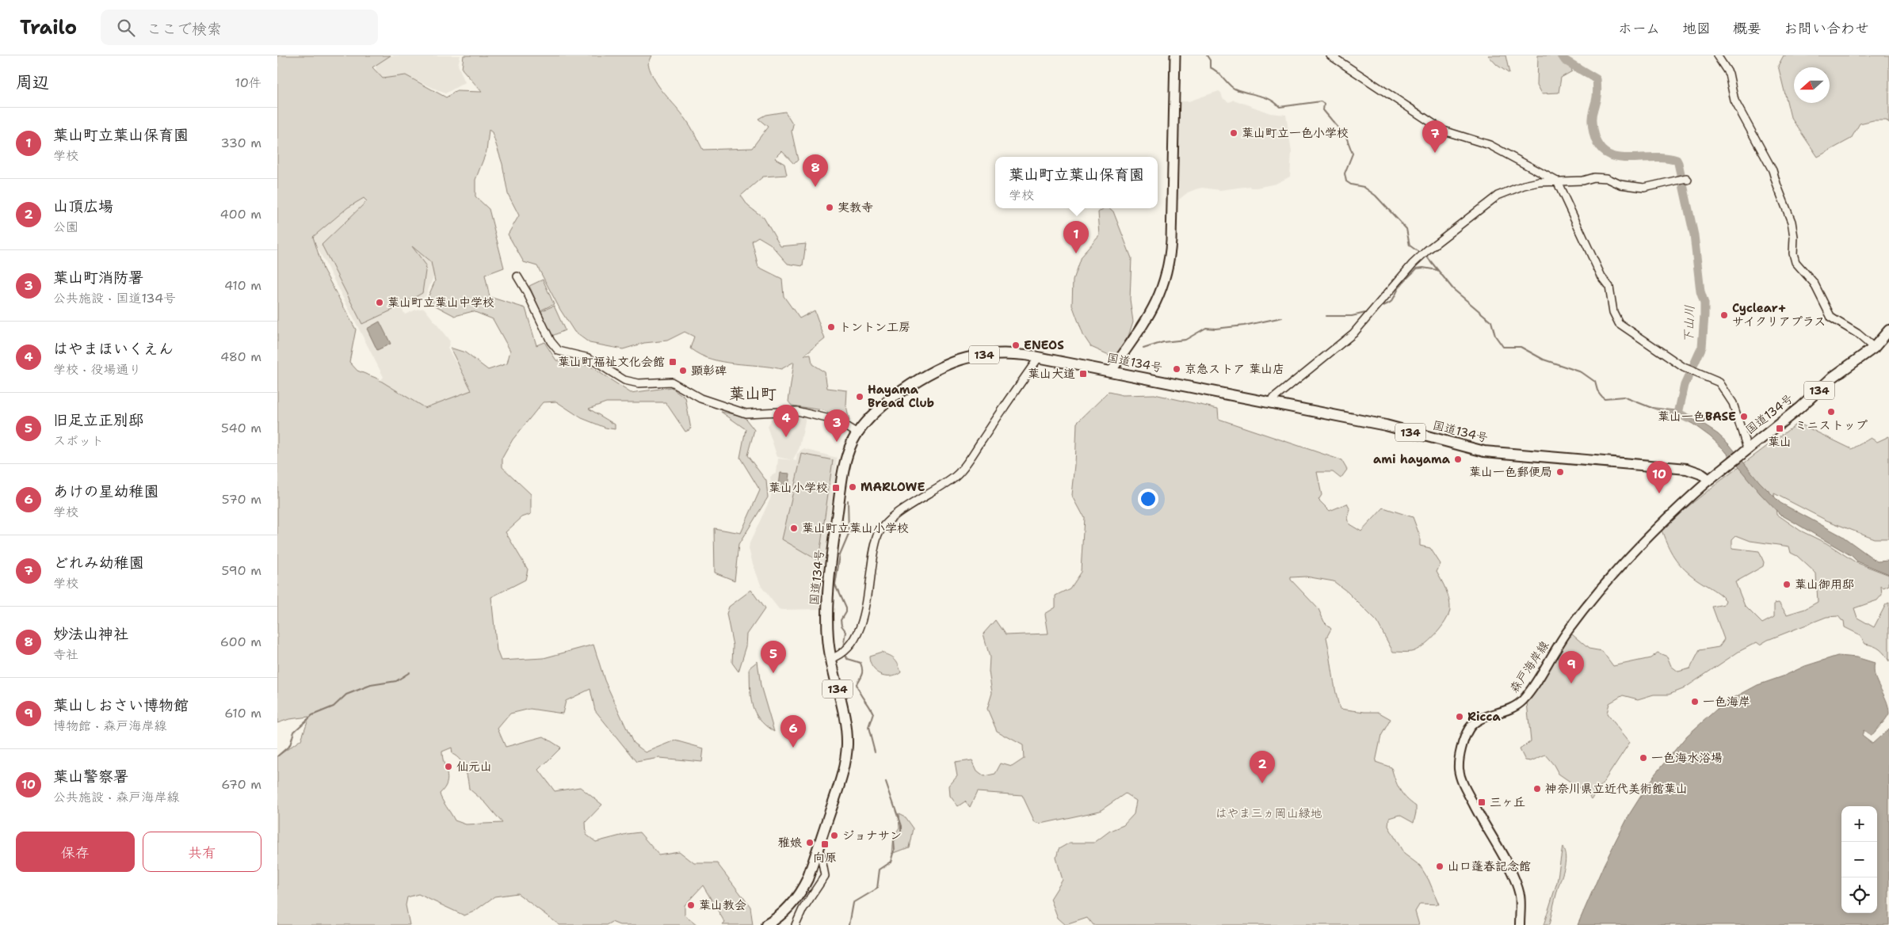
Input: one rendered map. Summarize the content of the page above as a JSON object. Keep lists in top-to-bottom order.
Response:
{
  "streets": {
    "highway": ["134", "国道134号"],
    "main road": ["森戸海岸線"]
  },
  "crossings": [
    ["国道134号", "森戸海岸線"]
  ],
  "districts": ["葉山町"],
  "water": ["下山川"],
  "parks": ["はやま三ヵ岡山緑地"],
  "places": {
    "other": [
      "葉山町立一色小学校",
      "実教寺",
      "葉山町立葉山中学校",
      "Cyclear+ サイクリアプラス",
      "トントン工房",
      "ENEOS",
      "京急ストア 葉山店",
      "顕彰碑",
      "Hayama Bread Club",
      "ミニストップ",
      "葉山一色BASE",
      "ami hayama",
      "葉山一色郵便局",
      "MARLOWE",
      "葉山町立葉山小学校",
      "葉山御用邸",
      "一色海岸",
      "Ricca",
      "一色海水浴場",
      "仙元山",
      "神奈川県立近代美術館葉山",
      "ジョナサン",
      "雅娘",
      "山口蓬春記念館",
      "葉山教会"
    ],
    "transit": [
      "葉山町福祉文化会館",
      "葉山大道",
      "葉山",
      "葉山小学校",
      "三ヶ丘",
      "向原"
    ]
  },
  "north": "left",
  "page": {
    "header": "Trailo",
    "search": "ここで検索",
    "nav": [
      "ホーム",
      "地図",
      "概要",
      "お問い合わせ"
    ],
    "heading": ["周辺", "10件"],
    "list": [
      {
        "mark": "1",
        "name": "葉山町立葉山保育園",
        "note": "学校",
        "value": "330 m"
      },
      {
        "mark": "2",
        "name": "山頂広場",
        "note": "公園",
        "value": "400 m"
      },
      {
        "mark": "3",
        "name": "葉山町消防署",
        "note": "公共施設 · 国道134号",
        "value": "410 m"
      },
      {
        "mark": "4",
        "name": "はやまほいくえん",
        "note": "学校 · 役場通り",
        "value": "480 m"
      },
      {
        "mark": "5",
        "name": "旧足立正別邸",
        "note": "スポット",
        "value": "540 m"
      },
      {
        "mark": "6",
        "name": "あけの星幼稚園",
        "note": "学校",
        "value": "570 m"
      },
      {
        "mark": "7",
        "name": "どれみ幼稚園",
        "note": "学校",
        "value": "590 m"
      },
      {
        "mark": "8",
        "name": "妙法山神社",
        "note": "寺社",
        "value": "600 m"
      },
      {
        "mark": "9",
        "name": "葉山しおさい博物館",
        "note": "博物館 · 森戸海岸線",
        "value": "610 m"
      },
      {
        "mark": "10",
        "name": "葉山警察署",
        "note": "公共施設 · 森戸海岸線",
        "value": "670 m"
      }
    ],
    "pins": [
      "7",
      "8",
      "1",
      "4",
      "3",
      "10",
      "5",
      "9",
      "6",
      "2"
    ],
    "popup": ["葉山町立葉山保育園", "学校"],
    "map_buttons": ["+", "−"],
    "buttons": ["保存", "共有"]
  }
}
